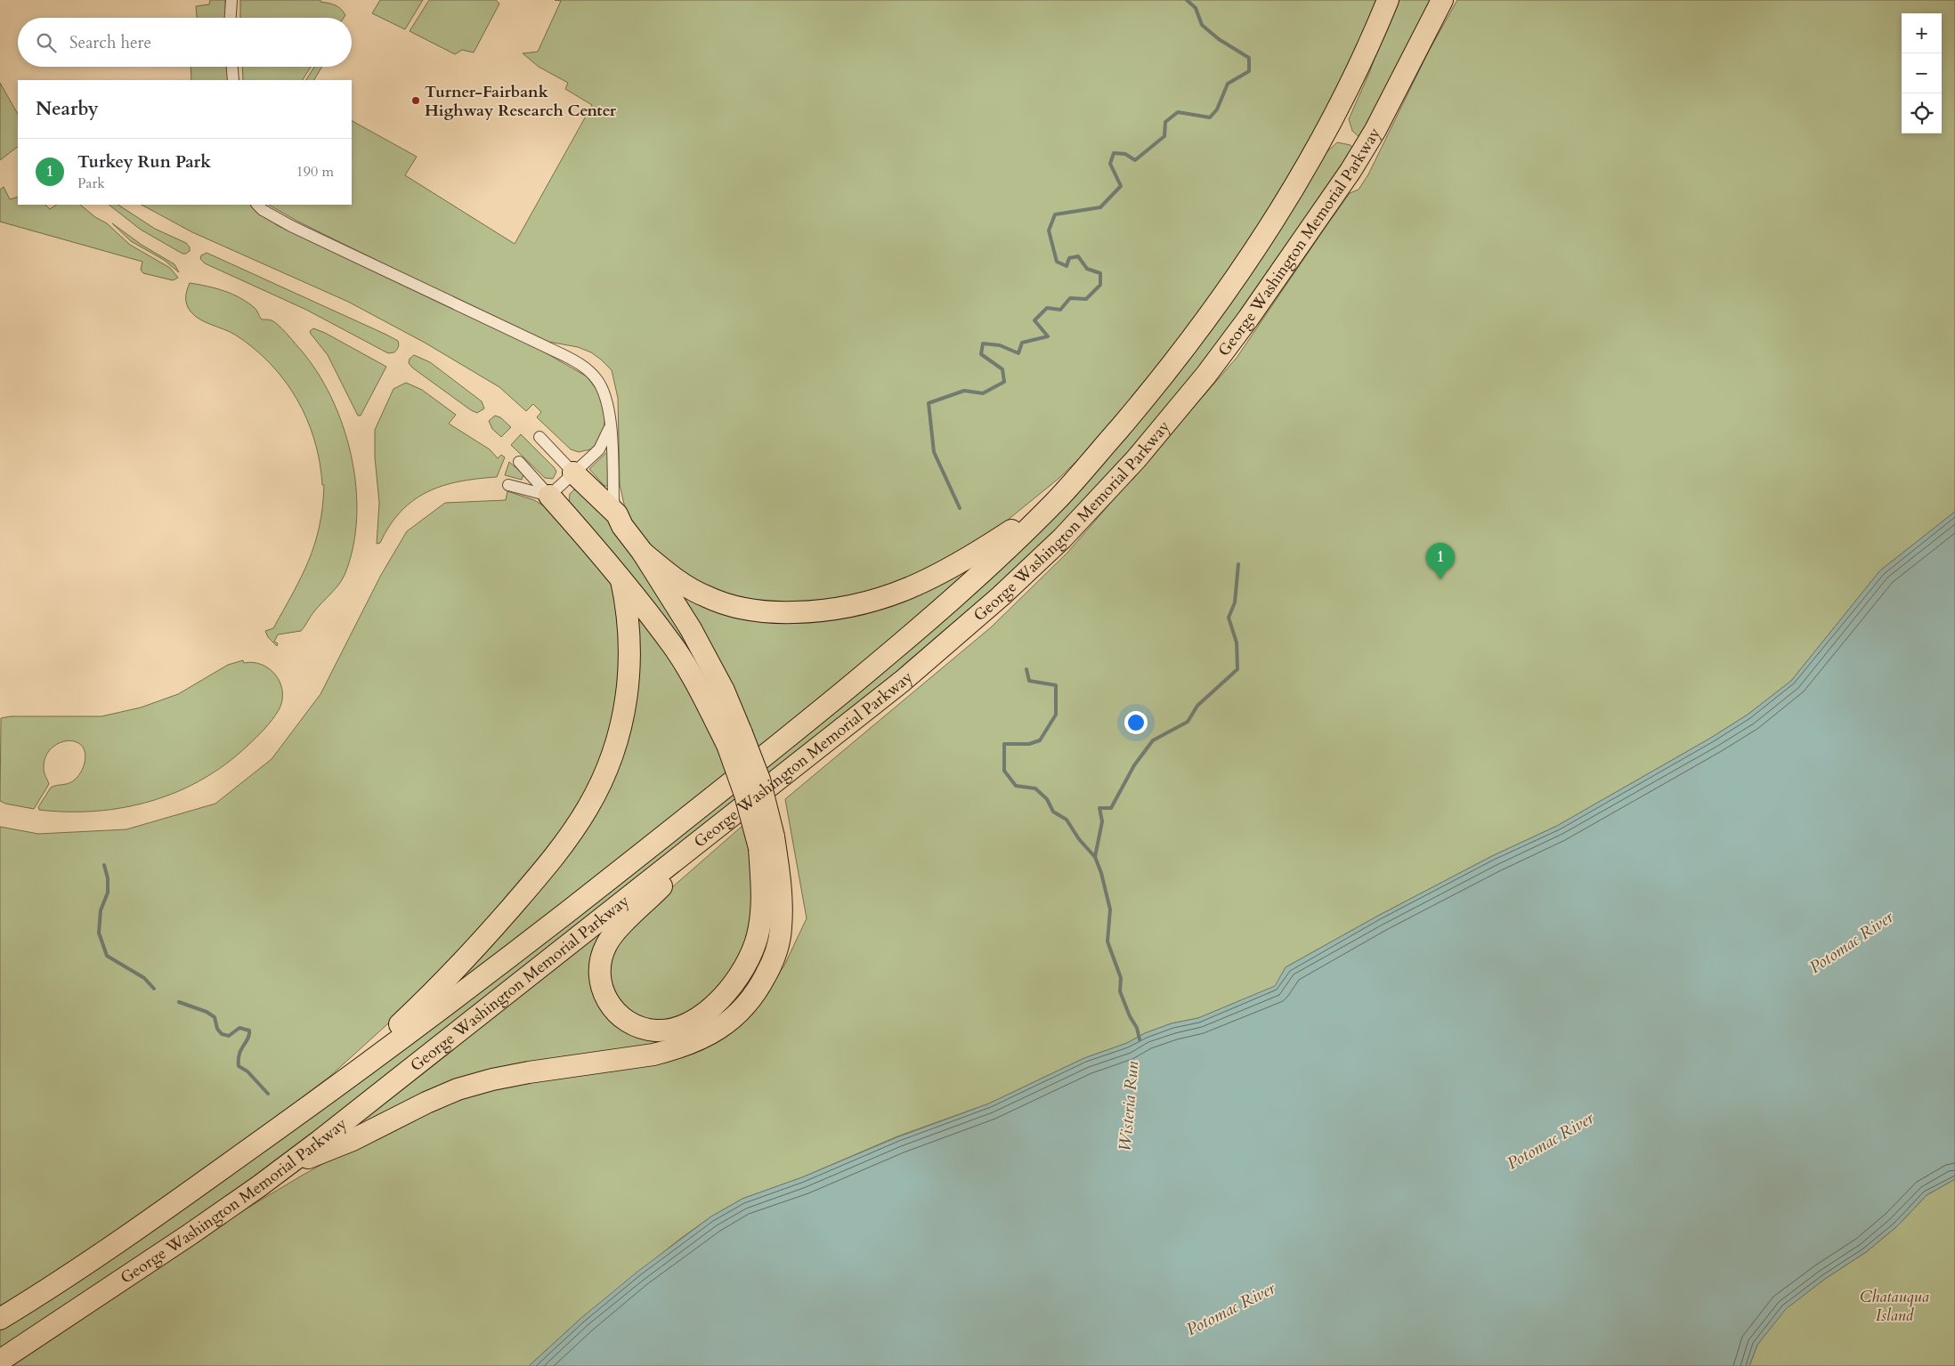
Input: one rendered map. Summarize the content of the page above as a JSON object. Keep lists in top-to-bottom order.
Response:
{
  "streets": {
    "highway": ["George Washington Memorial Parkway"]
  },
  "water": ["Potomac River", "Wisteria Run"],
  "parks": ["Chatauqua Island"],
  "places": ["Turner-Fairbank Highway Research Center"],
  "page": {
    "map_buttons": ["+", "−"],
    "search": "Search here",
    "heading": "Nearby",
    "list": [
      {
        "mark": "1",
        "name": "Turkey Run Park",
        "note": "Park",
        "value": "190 m"
      }
    ],
    "pins": "1"
  }
}
